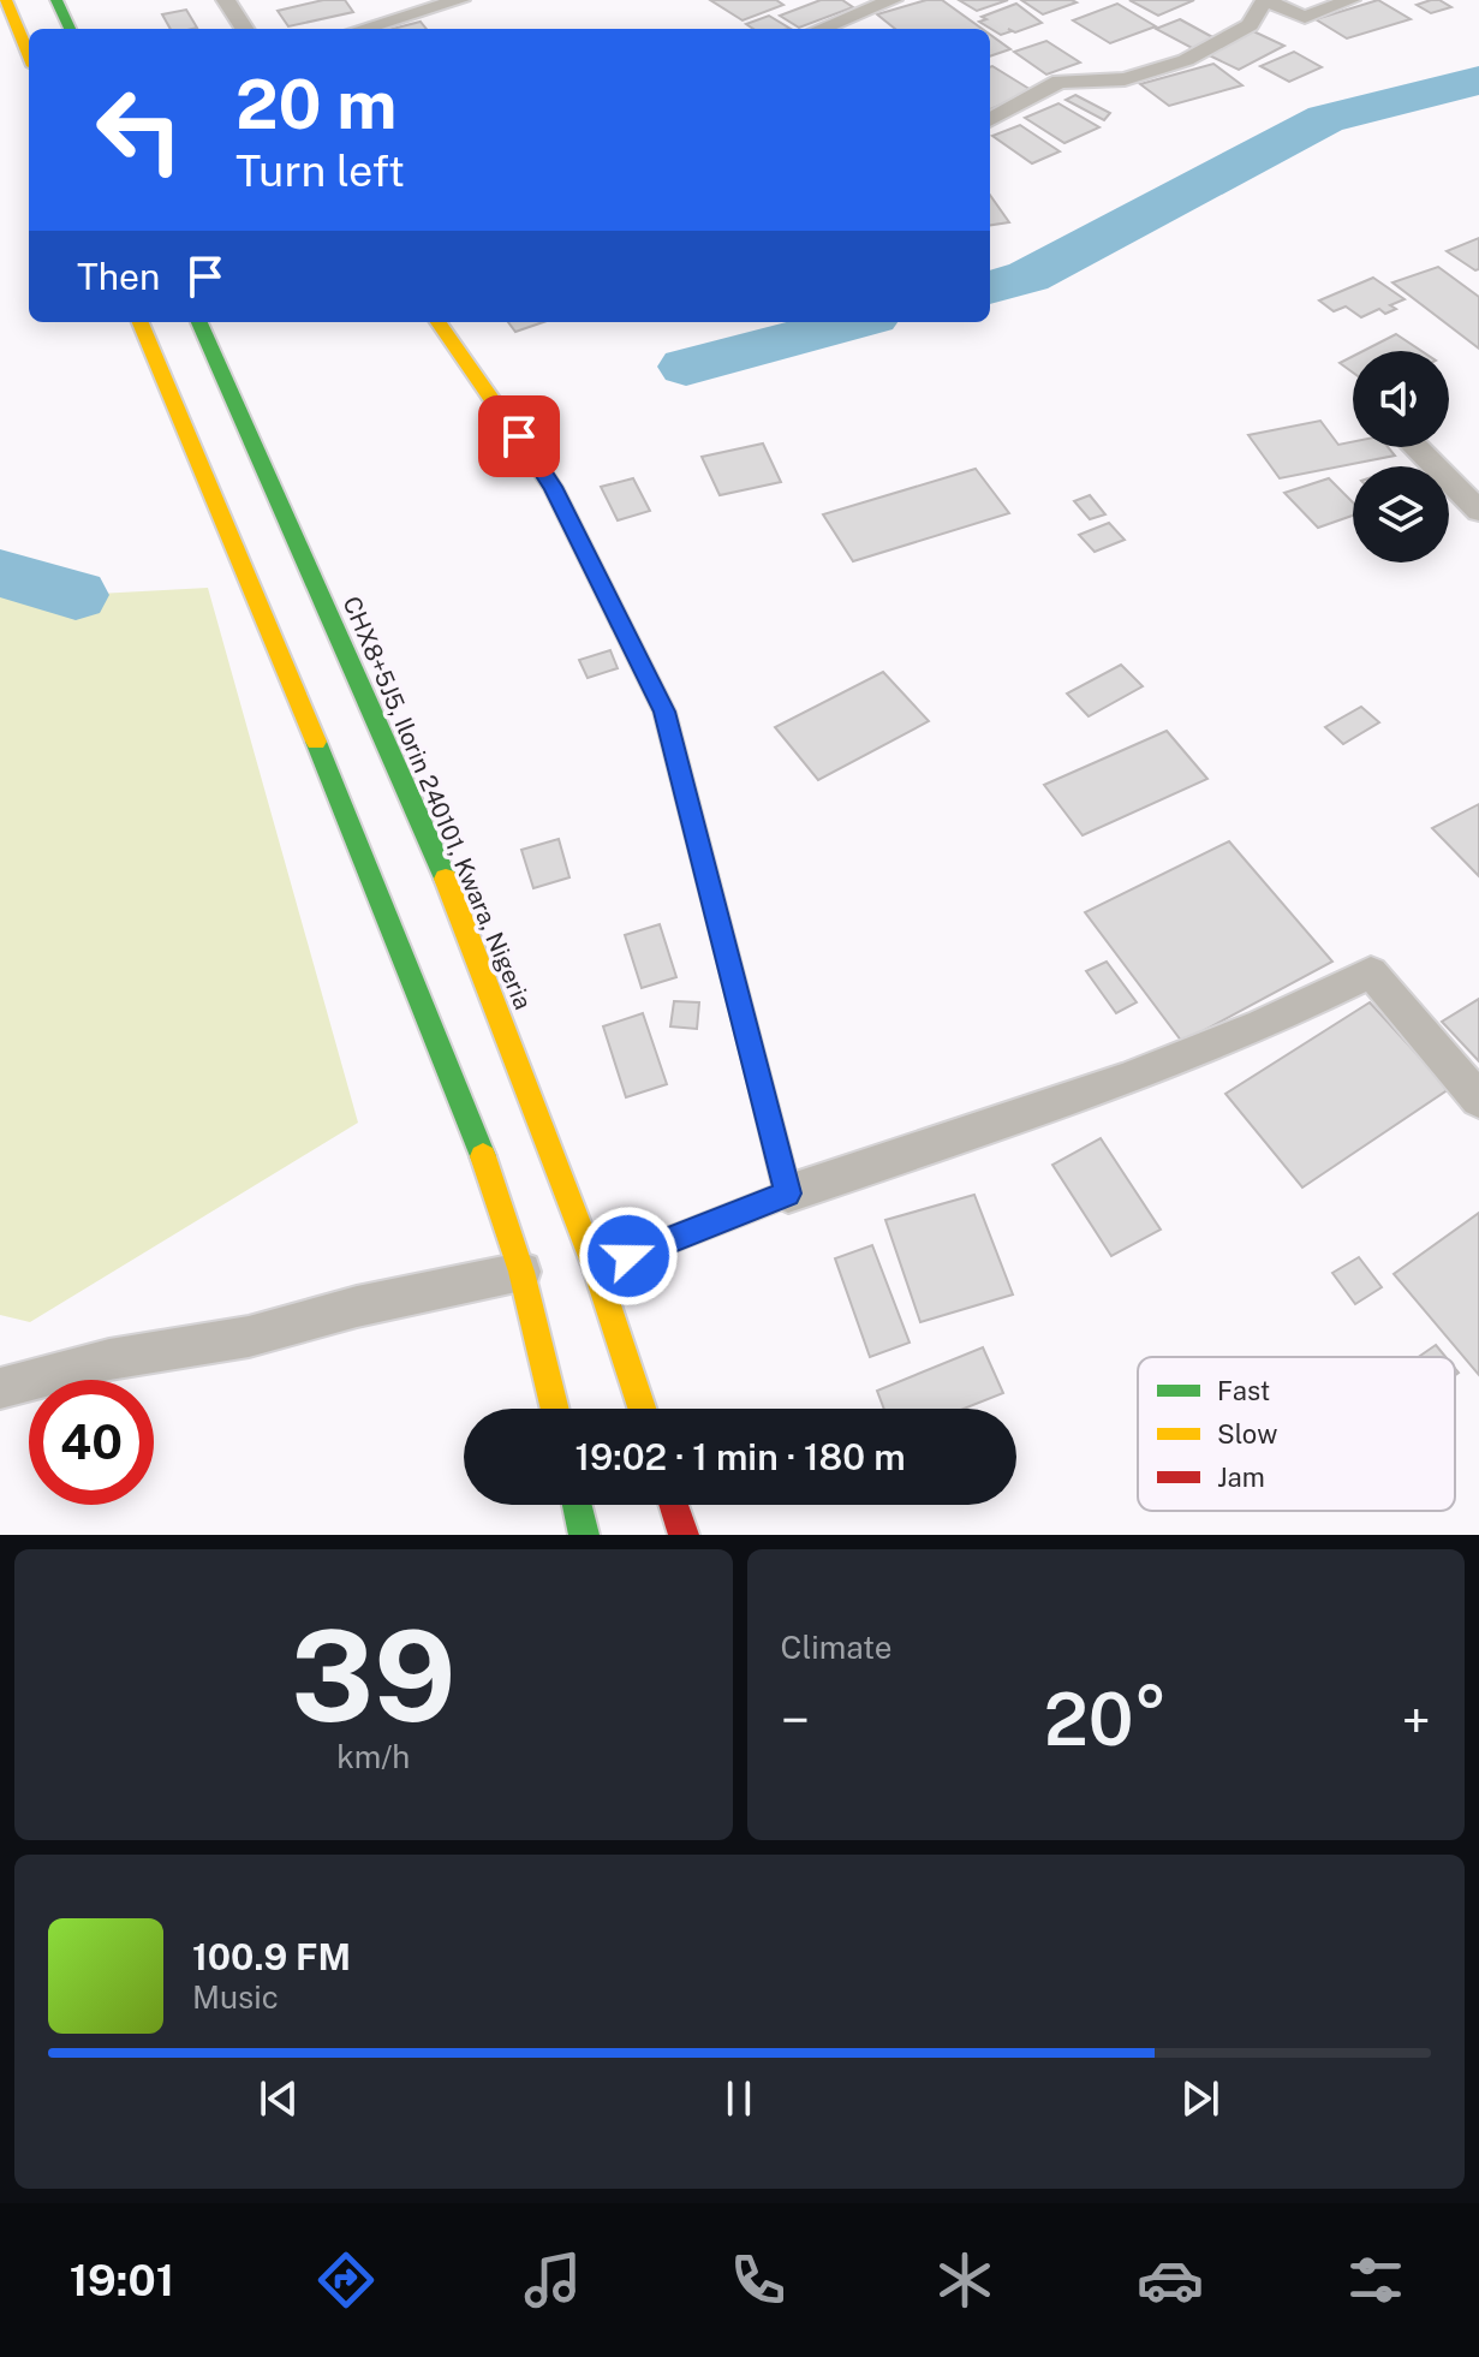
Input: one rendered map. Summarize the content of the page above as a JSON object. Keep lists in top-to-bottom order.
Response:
{
  "streets": {
    "main road": ["CHX8+5J5, Ilorin 240101, Kwara, Nigeria"]
  },
  "legend": ["Fast", "Slow", "Jam"],
  "page": {
    "turn": ["20 m", "Turn left"],
    "then": "Then",
    "limit": "40",
    "trip": "19:02 · 1 min · 180 m",
    "tile": [
      ["39", "km/h"],
      "Climate"
    ],
    "heat": ["−", "20°", "+"],
    "song": ["100.9 FM", "Music"],
    "tabs": "19:01"
  }
}
